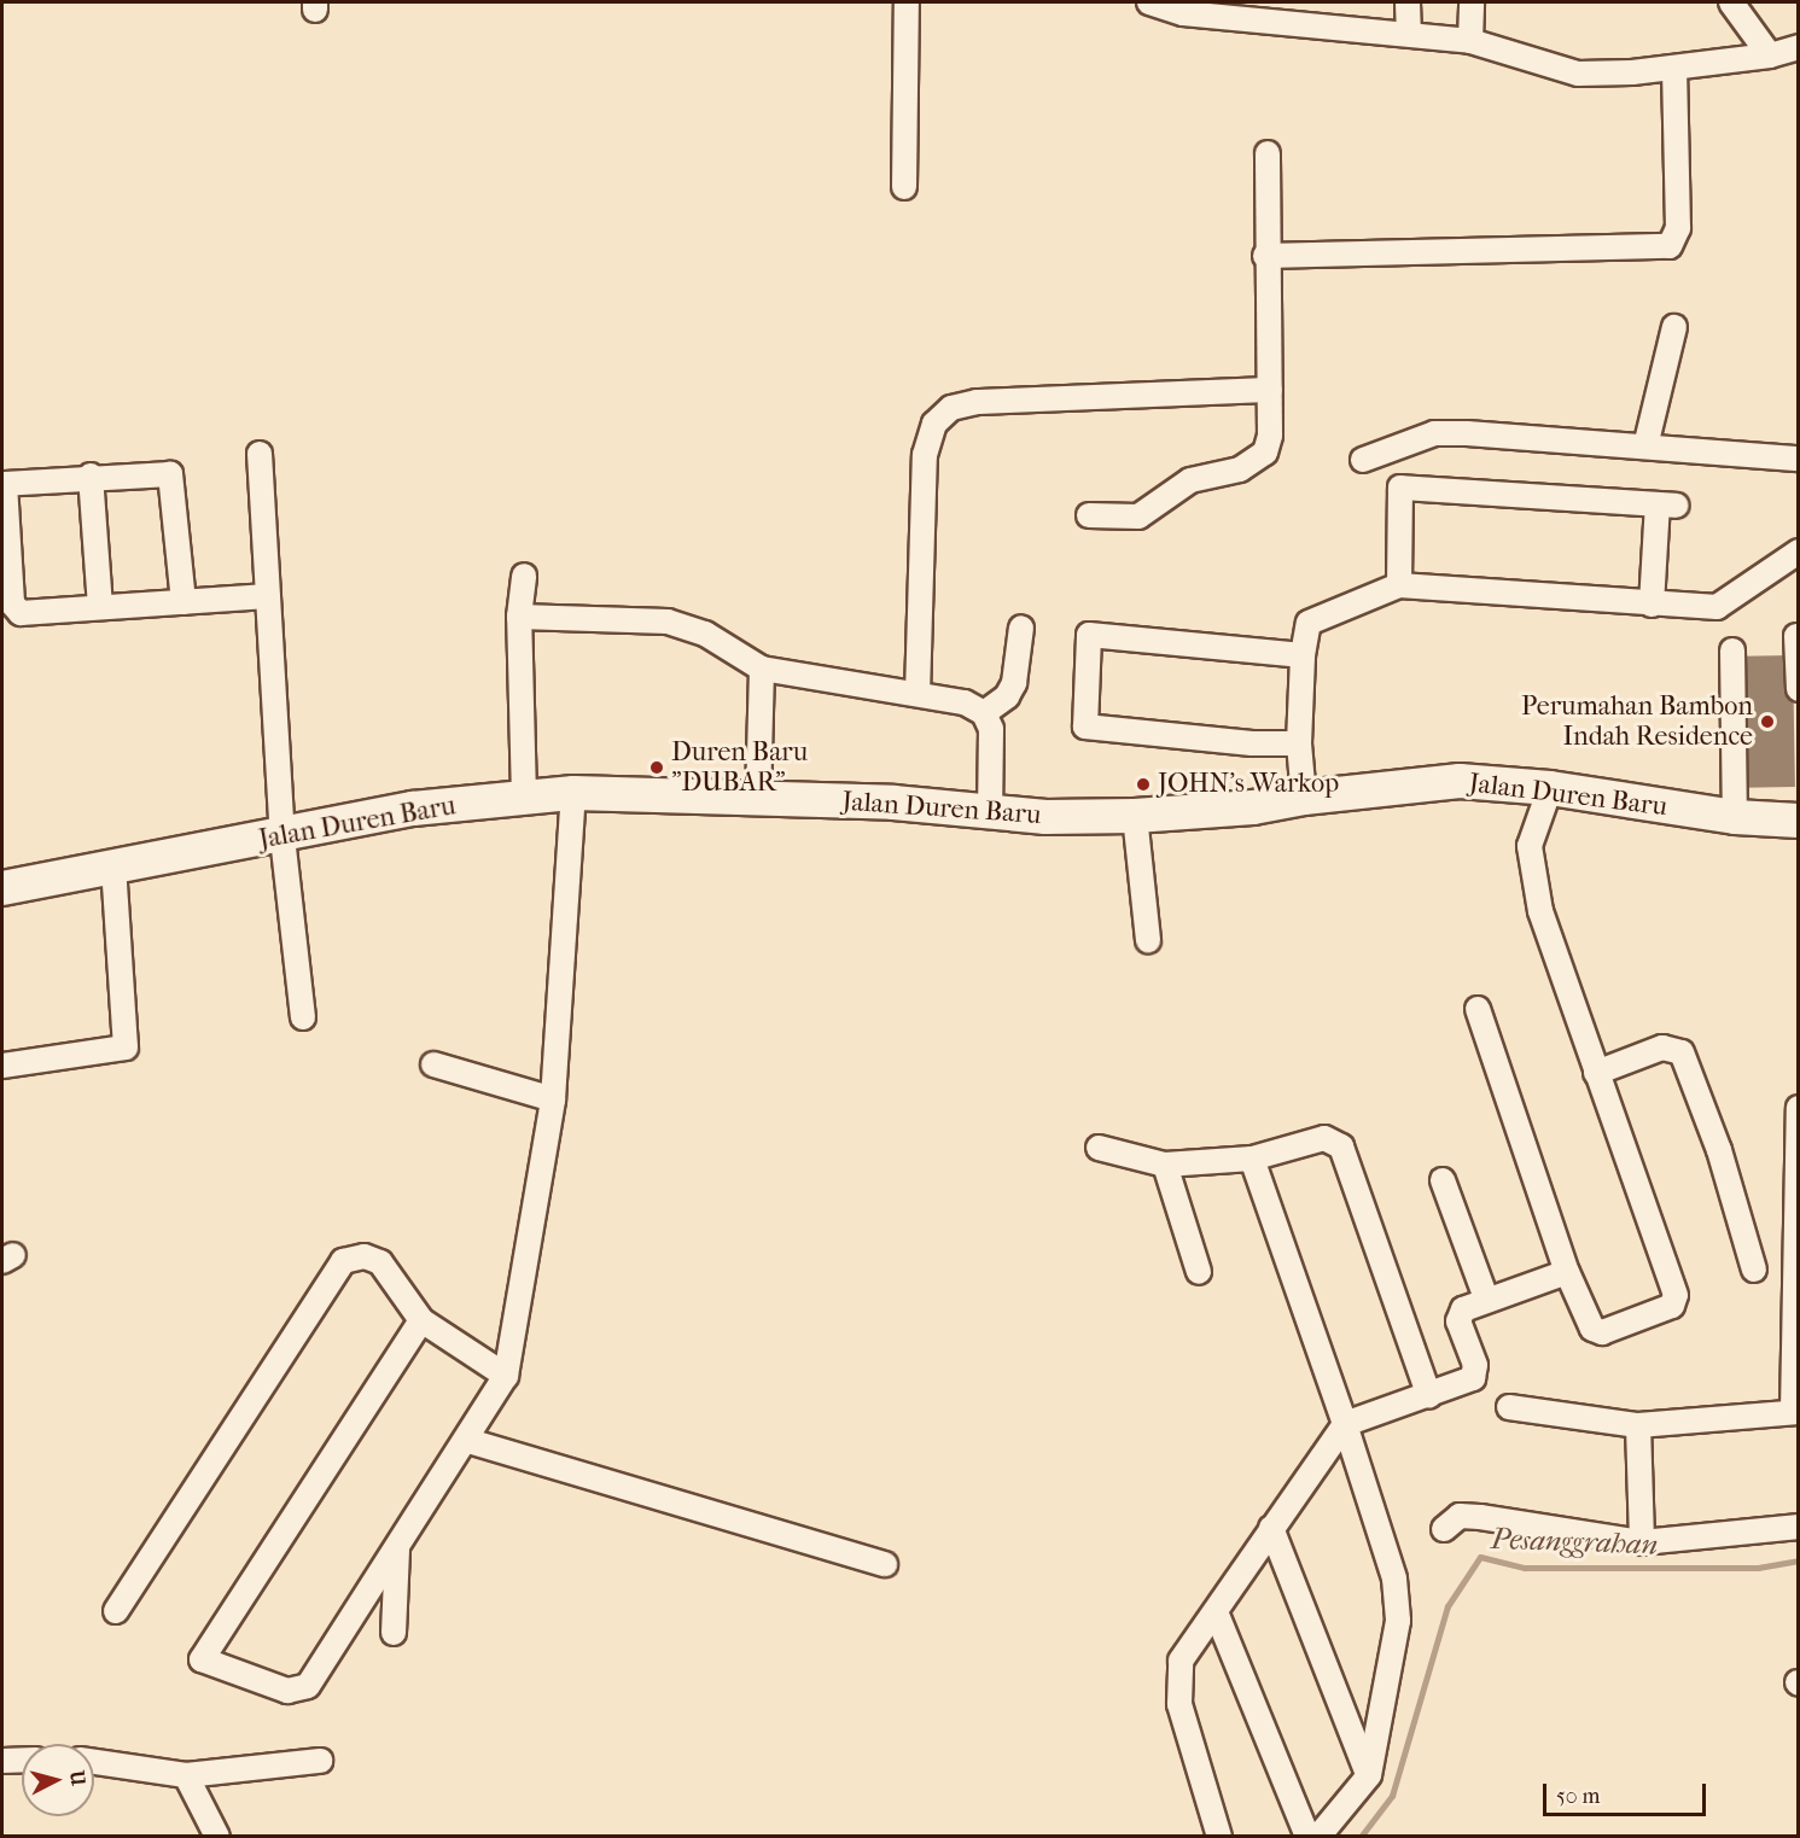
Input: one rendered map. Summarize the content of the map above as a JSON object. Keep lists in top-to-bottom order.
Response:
{
  "streets": {
    "street": ["Jalan Duren Baru"]
  },
  "water": ["Pesanggrahan"],
  "places": ["Perumahan Bambon Indah Residence", "Duren Baru \"DUBAR\"", "JOHN's Warkop"],
  "scale_bar": "50 m",
  "north": "right"
}
